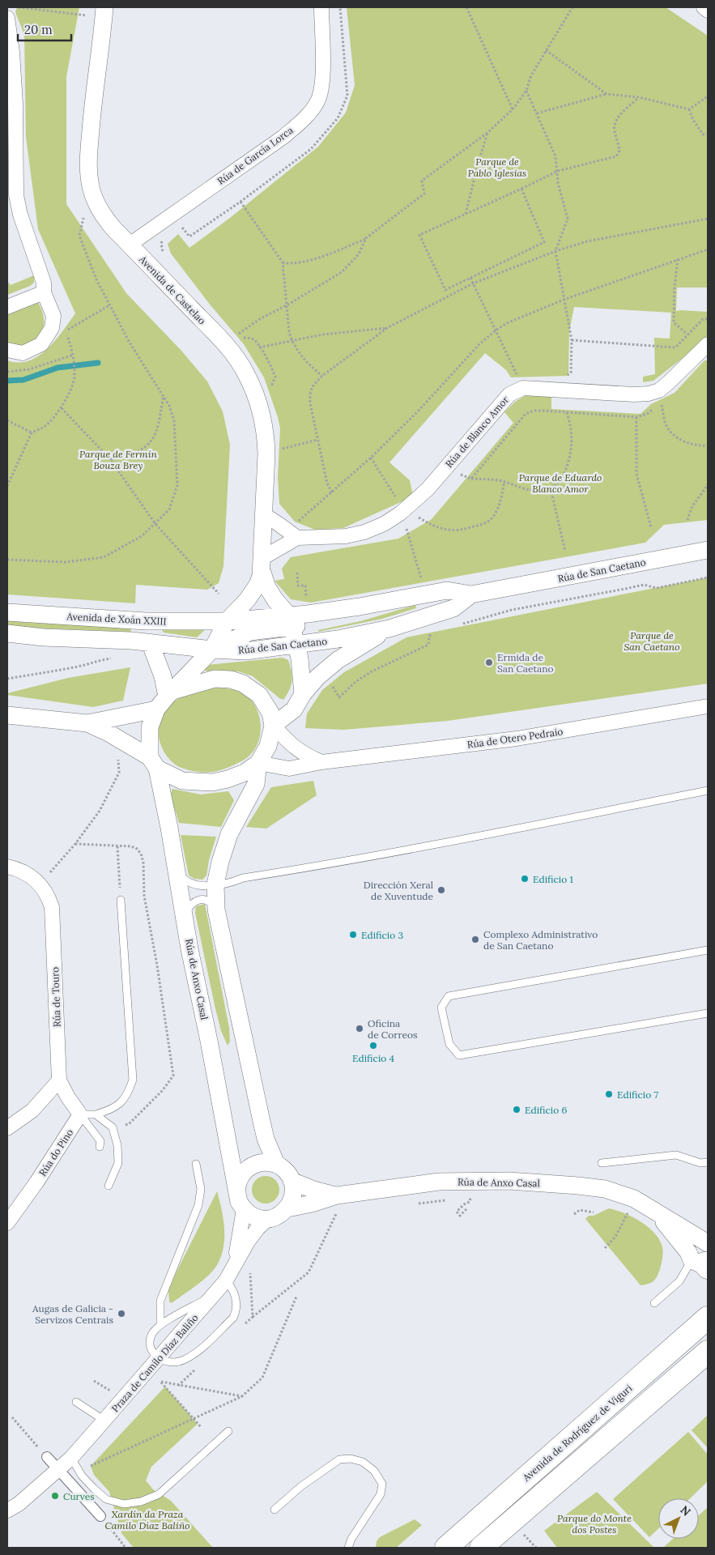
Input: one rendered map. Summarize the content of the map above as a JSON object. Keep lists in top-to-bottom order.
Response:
{
  "streets": {
    "main road": ["Avenida de Rodríguez de Viguri"],
    "street": [
      "Rúa de García Lorca",
      "Avenida de Castelao",
      "Rúa de Blanco Amor",
      "Rúa de San Caetano",
      "Avenida de Xoán XXIII",
      "Rúa de Otero Pedraio",
      "Rúa de Anxo Casal",
      "Rúa de Touro",
      "Rúa do Pino",
      "Praza de Camilo Díaz Baliño"
    ]
  },
  "crossings": [
    ["Rúa de García Lorca", "Avenida de Castelao"],
    ["Avenida de Castelao", "Rúa de Blanco Amor"],
    ["Rúa de San Caetano", "Avenida de Xoán XXIII"],
    ["Rúa de Otero Pedraio", "Rúa de Anxo Casal"],
    ["Rúa de Anxo Casal", "Praza de Camilo Díaz Baliño"]
  ],
  "parks": [
    "Parque de Pablo Iglesias",
    "Parque de Fermín Bouza Brey",
    "Parque de Eduardo Blanco Amor",
    "Parque de San Caetano",
    "Xardín da Praza Camilo Díaz Baliño",
    "Parque do Monte dos Postes"
  ],
  "places": [
    "Ermida de San Caetano",
    "Edificio 1",
    "Dirección Xeral de Xuventude",
    "Edificio 3",
    "Complexo Administrativo de San Caetano",
    "Oficina de Correos",
    "Edificio 4",
    "Edificio 7",
    "Edificio 6",
    "Augas de Galicia - Servizos Centrais",
    "Curves"
  ],
  "scale_bar": "20 m",
  "north": "top right"
}
